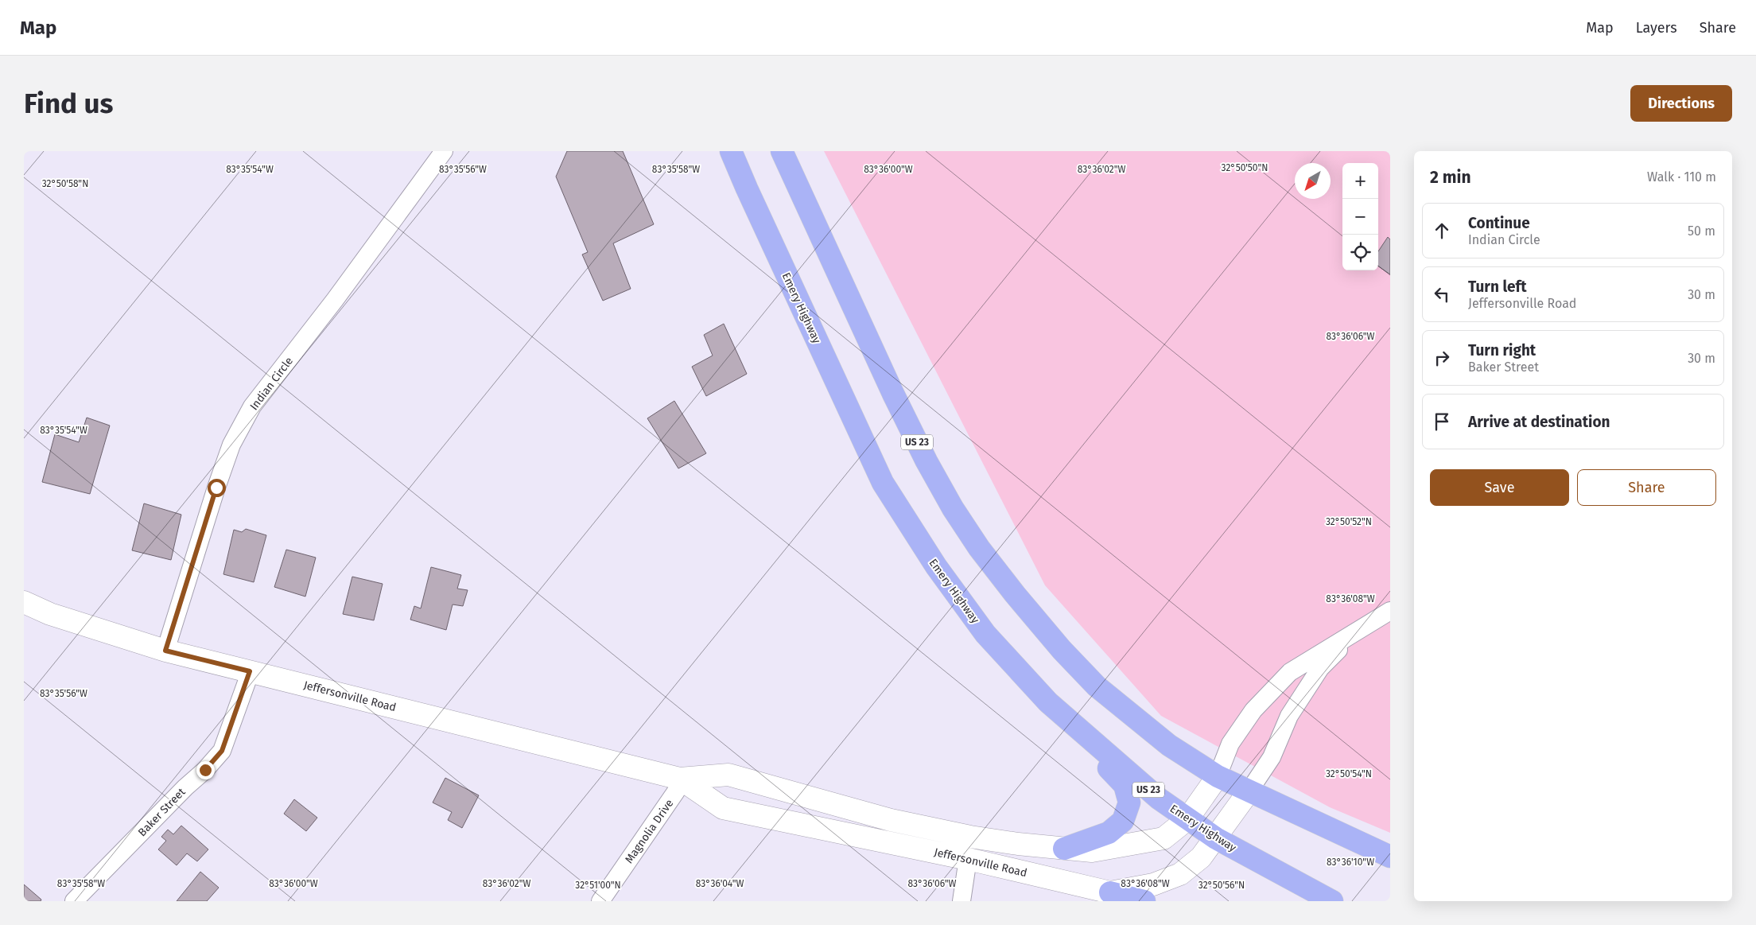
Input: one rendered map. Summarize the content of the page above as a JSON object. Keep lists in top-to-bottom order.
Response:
{
  "streets": {
    "highway": ["Emery Highway", "US 23"],
    "street": [
      "Indian Circle",
      "Jeffersonville Road",
      "Baker Street",
      "Magnolia Drive"
    ]
  },
  "crossings": [
    ["Emery Highway", "Jeffersonville Road"],
    ["Indian Circle", "Jeffersonville Road"],
    ["US 23", "Jeffersonville Road"],
    ["Jeffersonville Road", "Baker Street"],
    ["Jeffersonville Road", "Magnolia Drive"]
  ],
  "north": "bottom left",
  "page": {
    "header": "Map",
    "nav": ["Map", "Layers", "Share"],
    "buttons": [
      "Directions",
      ["Save", "Share"]
    ],
    "title": "Find us",
    "heading": ["2 min", "Walk · 110 m"],
    "map_buttons": ["+", "−"],
    "list": [
      ["Continue", "Indian Circle", "50 m"],
      ["Turn left", "Jeffersonville Road", "30 m"],
      ["Turn right", "Baker Street", "30 m"],
      "Arrive at destination"
    ]
  },
  "coordinates": [
    "32°50'50\"N",
    "83°35'54\"W",
    "83°35'56\"W",
    "83°35'58\"W",
    "83°36'00\"W",
    "83°36'02\"W",
    "32°50'58\"N",
    "83°36'06\"W",
    "32°50'52\"N",
    "83°36'08\"W",
    "32°50'54\"N",
    "83°36'10\"W",
    "83°36'04\"W",
    "32°51'00\"N",
    "32°50'56\"N"
  ]
}
